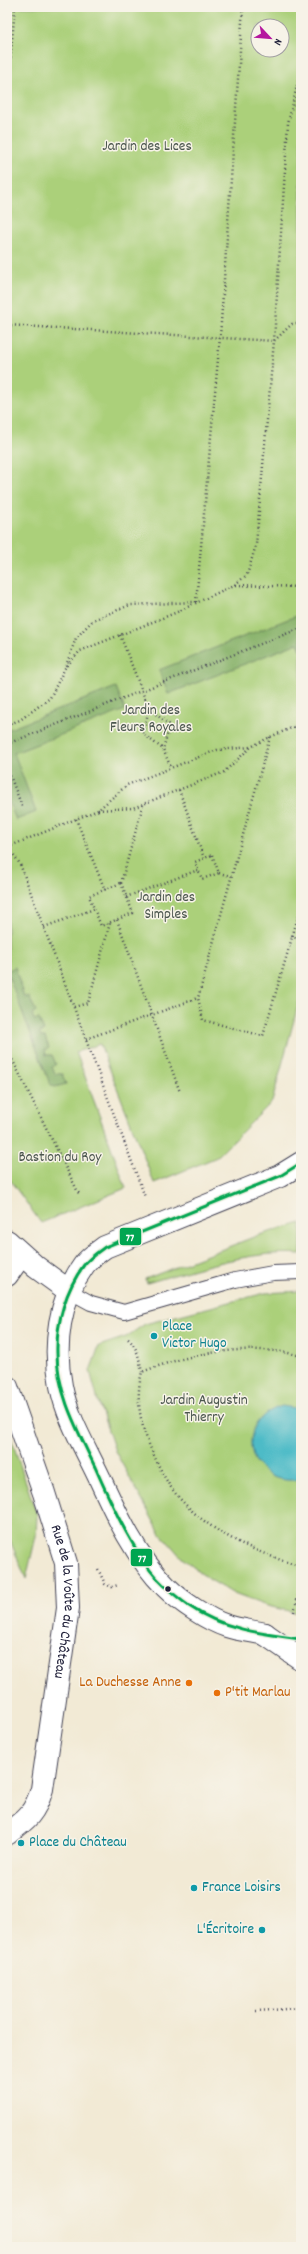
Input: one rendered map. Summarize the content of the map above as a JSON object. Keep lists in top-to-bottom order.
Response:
{
  "streets": {
    "main road": ["Rue de la Voûte du Château"]
  },
  "parks": [
    "Jardin des Lices",
    "Jardin des Fleurs Royales",
    "Jardin des Simples",
    "Bastion du Roy",
    "Jardin Augustin Thierry"
  ],
  "places": [
    "Place Victor Hugo",
    "La Duchesse Anne",
    "P'tit Marlau",
    "Place du Château",
    "France Loisirs",
    "L'Écritoire"
  ],
  "lines": ["transit line 77"],
  "north": "bottom right"
}
